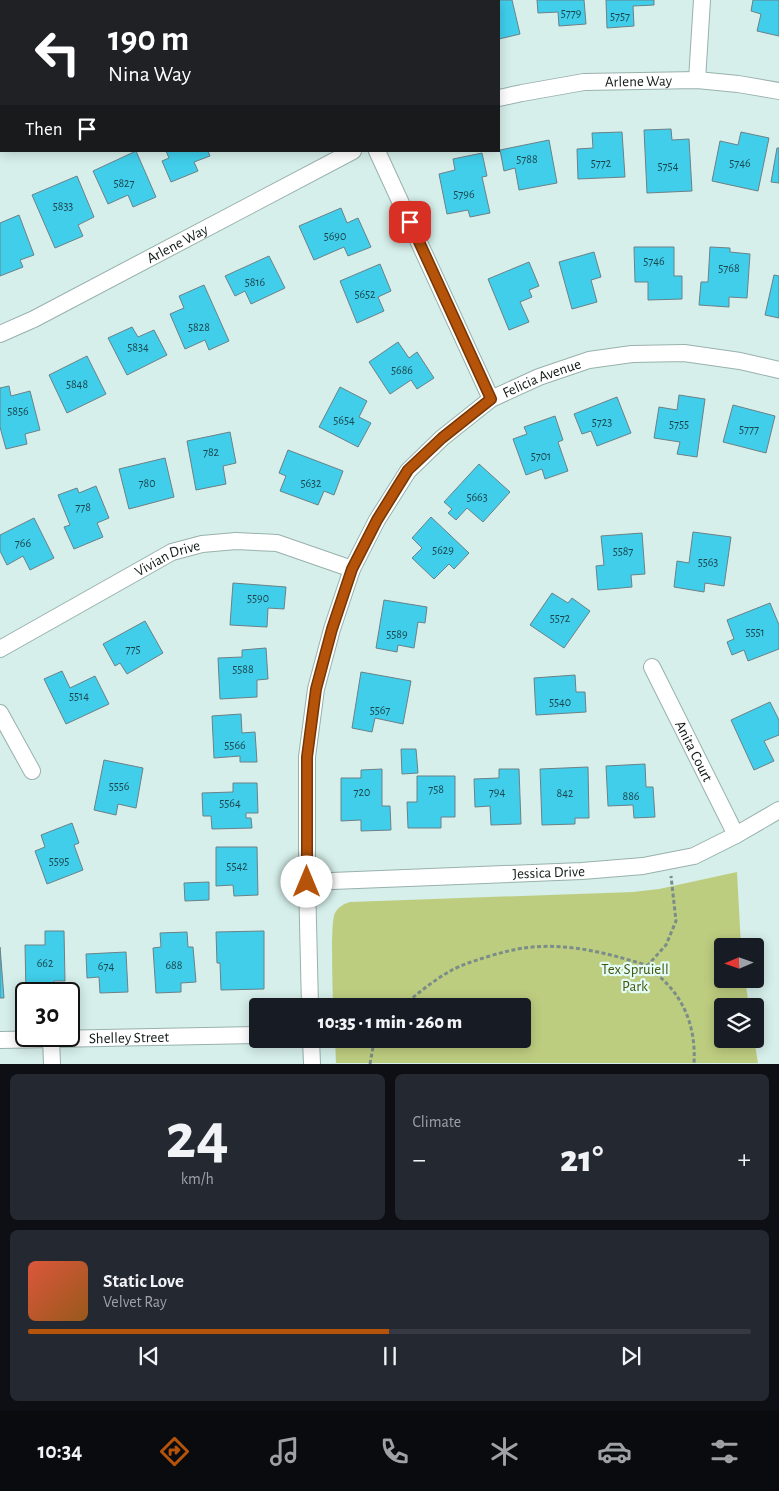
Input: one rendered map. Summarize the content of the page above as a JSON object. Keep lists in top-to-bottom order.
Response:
{
  "streets": {
    "street": [
      "Arlene Way",
      "Felicia Avenue",
      "Vivian Drive",
      "Anita Court",
      "Jessica Drive",
      "Shelley Street"
    ]
  },
  "crossings": [
    ["Felicia Avenue", "Vivian Drive"],
    ["Felicia Avenue", "Jessica Drive"],
    ["Anita Court", "Jessica Drive"]
  ],
  "parks": ["Tex Spruiell Park"],
  "house_numbers": [
    "5779",
    "5757",
    "5788",
    "5772",
    "5746",
    "5754",
    "5827",
    "5796",
    "5833",
    "5690",
    "5746",
    "5768",
    "5816",
    "5652",
    "5828",
    "5834",
    "5686",
    "5848",
    "5856",
    "5654",
    "5723",
    "5755",
    "5777",
    "782",
    "5701",
    "780",
    "5632",
    "5663",
    "778",
    "766",
    "5629",
    "5587",
    "5563",
    "5590",
    "5572",
    "5551",
    "5589",
    "775",
    "5588",
    "5514",
    "5540",
    "5567",
    "5566",
    "5556",
    "758",
    "720",
    "794",
    "842",
    "886",
    "5564",
    "5595",
    "5542",
    "662",
    "688",
    "674"
  ],
  "north": "left",
  "page": {
    "turn": ["190 m", "Nina Way"],
    "then": "Then",
    "limit": "30",
    "trip": "10:35 · 1 min · 260 m",
    "tile": [
      ["24", "km/h"],
      "Climate"
    ],
    "heat": ["−", "21°", "+"],
    "song": ["Static Love", "Velvet Ray"],
    "tabs": "10:34"
  }
}
